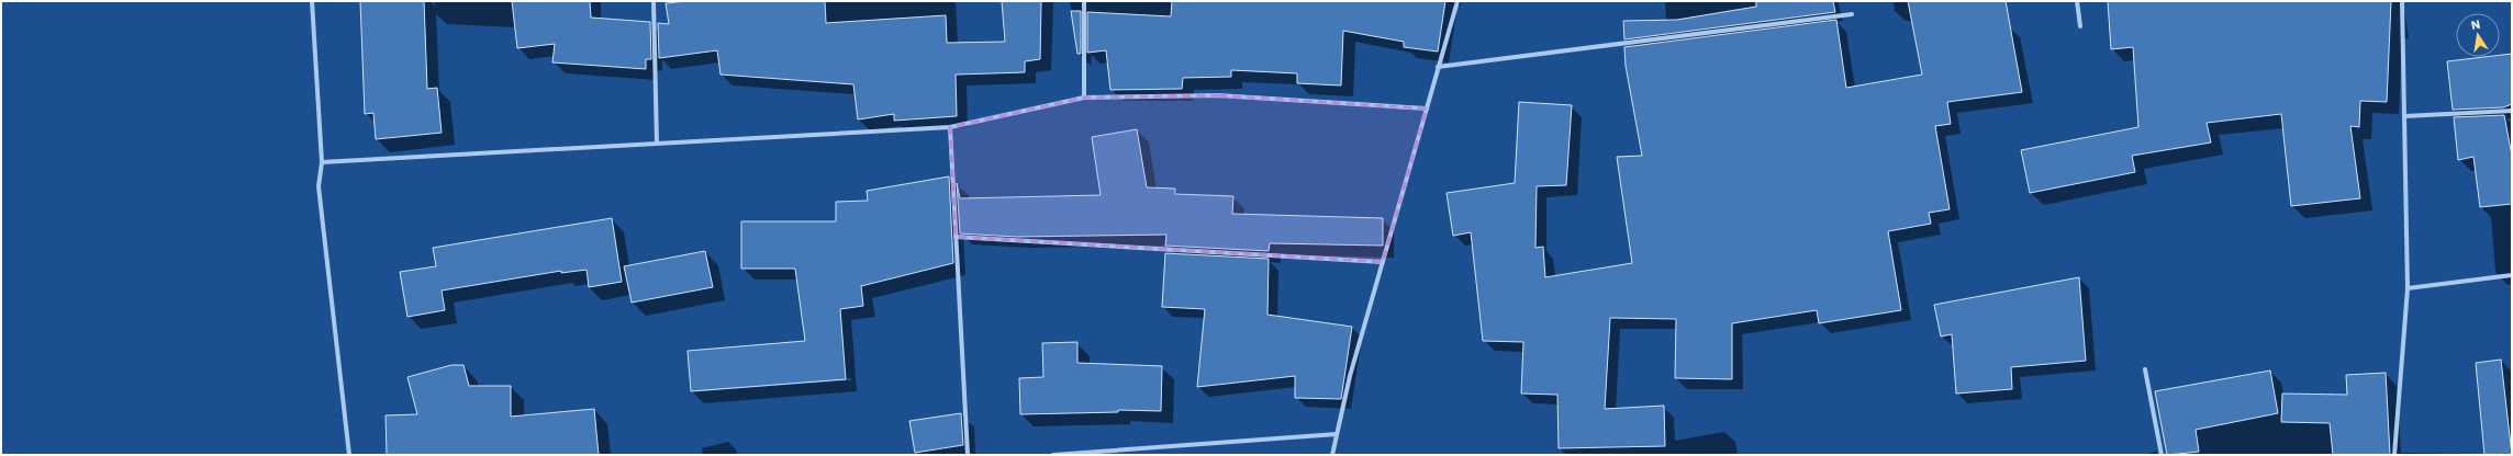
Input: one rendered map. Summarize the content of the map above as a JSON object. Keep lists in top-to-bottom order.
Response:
{
  "north": "top"
}
